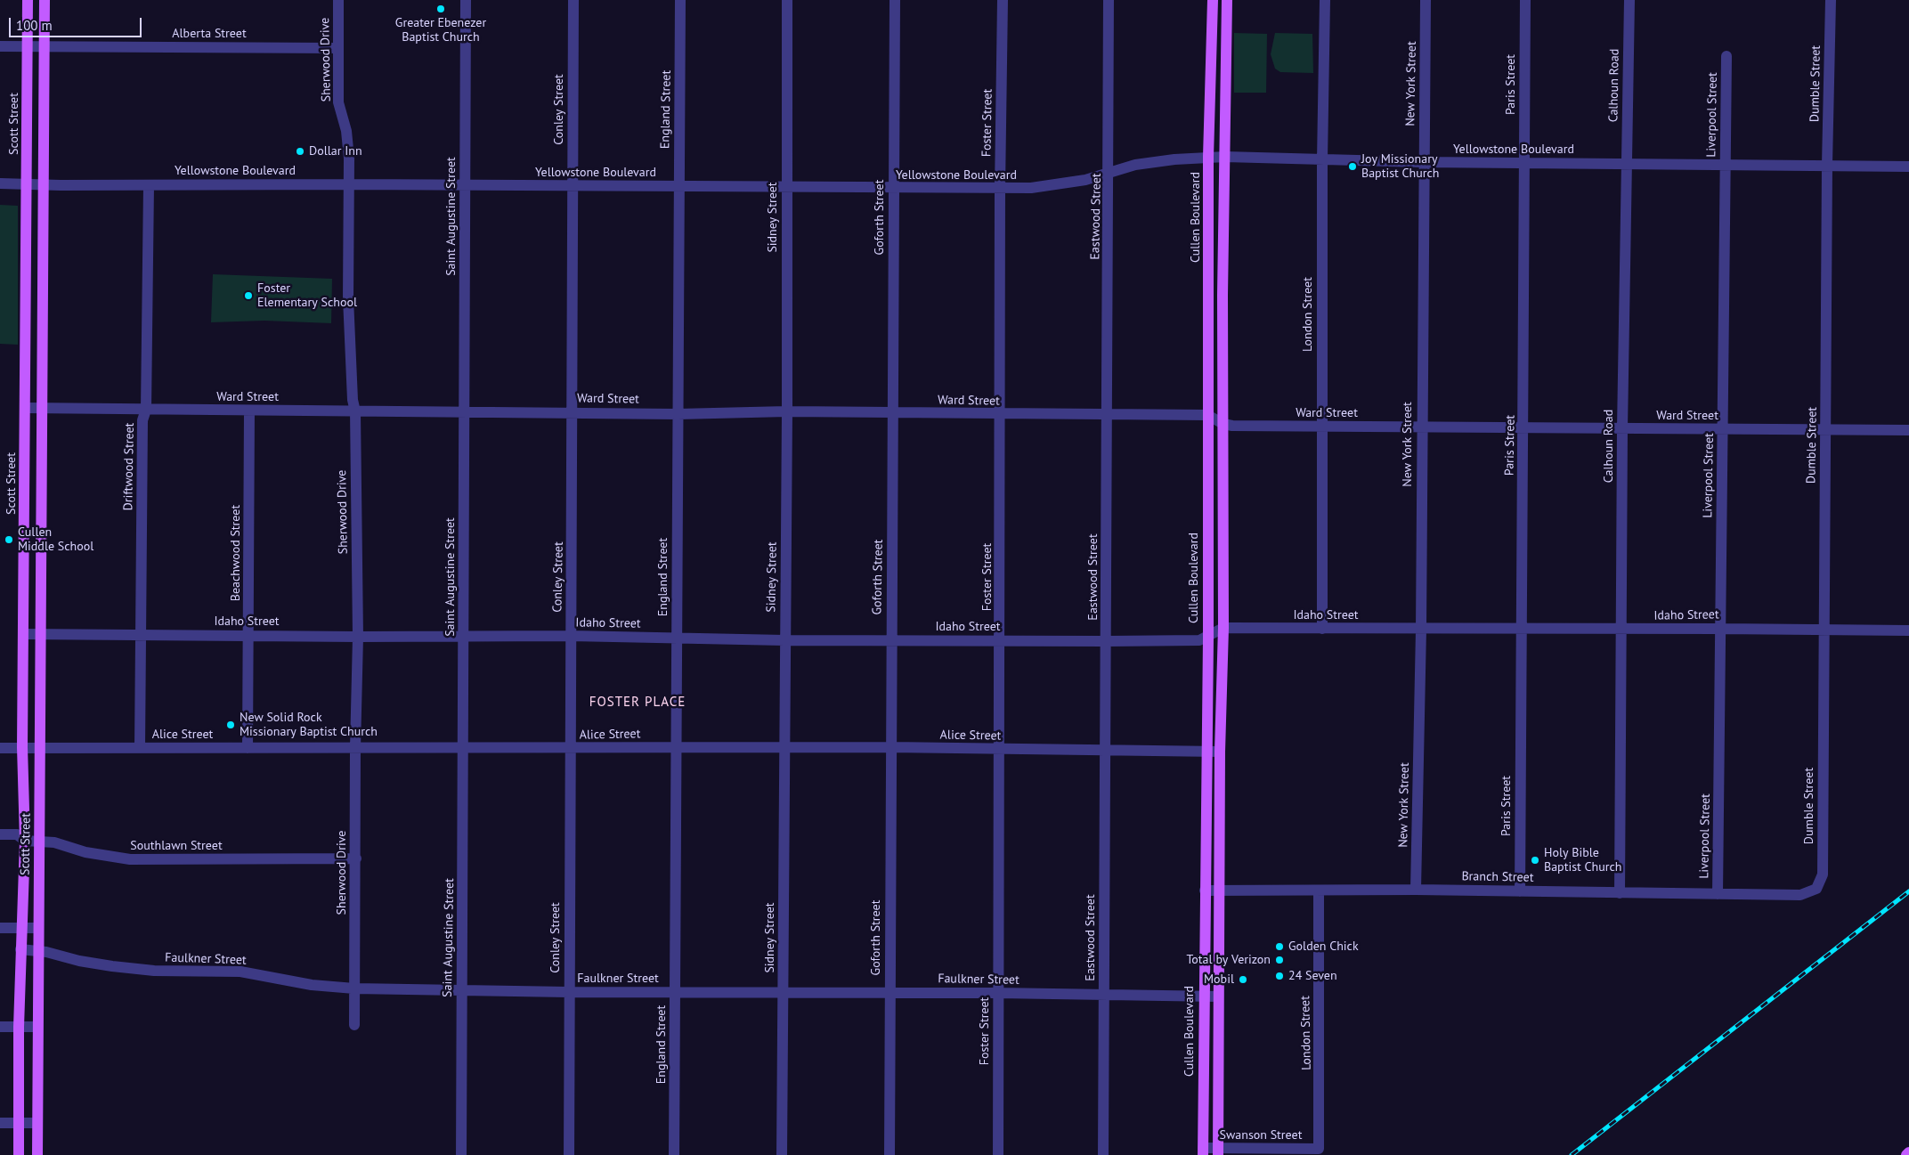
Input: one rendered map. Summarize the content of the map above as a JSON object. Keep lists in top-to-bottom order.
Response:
{
  "streets": {
    "main road": ["Scott Street", "Cullen Boulevard"],
    "street": [
      "Alberta Street",
      "Sherwood Drive",
      "New York Street",
      "Dumble Street",
      "Paris Street",
      "Calhoun Road",
      "Conley Street",
      "England Street",
      "Liverpool Street",
      "Foster Street",
      "Yellowstone Boulevard",
      "Saint Augustine Street",
      "Eastwood Street",
      "Sidney Street",
      "Goforth Street",
      "London Street",
      "Ward Street",
      "Driftwood Street",
      "Beachwood Street",
      "Idaho Street",
      "Alice Street",
      "Southlawn Street",
      "Branch Street",
      "Faulkner Street",
      "Swanson Street"
    ]
  },
  "crossings": [
    ["Alberta Street", "Sherwood Drive"],
    ["Alberta Street", "Scott Street"],
    ["Sherwood Drive", "Yellowstone Boulevard"],
    ["Sherwood Drive", "Ward Street"],
    ["Sherwood Drive", "Idaho Street"],
    ["Sherwood Drive", "Alice Street"],
    ["Sherwood Drive", "Southlawn Street"],
    ["Sherwood Drive", "Faulkner Street"],
    ["New York Street", "Yellowstone Boulevard"],
    ["New York Street", "Ward Street"],
    ["New York Street", "Idaho Street"],
    ["New York Street", "Branch Street"],
    ["Dumble Street", "Yellowstone Boulevard"],
    ["Dumble Street", "Ward Street"],
    ["Dumble Street", "Idaho Street"],
    ["Dumble Street", "Branch Street"],
    ["Paris Street", "Yellowstone Boulevard"],
    ["Paris Street", "Ward Street"],
    ["Paris Street", "Idaho Street"],
    ["Paris Street", "Branch Street"],
    ["Calhoun Road", "Yellowstone Boulevard"],
    ["Calhoun Road", "Ward Street"],
    ["Calhoun Road", "Idaho Street"],
    ["Calhoun Road", "Branch Street"],
    ["Conley Street", "Yellowstone Boulevard"],
    ["Conley Street", "Ward Street"],
    ["Conley Street", "Idaho Street"],
    ["Conley Street", "Alice Street"],
    ["Conley Street", "Faulkner Street"],
    ["England Street", "Yellowstone Boulevard"],
    ["England Street", "Ward Street"],
    ["England Street", "Idaho Street"],
    ["England Street", "Alice Street"],
    ["England Street", "Faulkner Street"],
    ["Liverpool Street", "Yellowstone Boulevard"],
    ["Liverpool Street", "Ward Street"],
    ["Liverpool Street", "Idaho Street"],
    ["Liverpool Street", "Branch Street"],
    ["Foster Street", "Yellowstone Boulevard"],
    ["Foster Street", "Ward Street"],
    ["Foster Street", "Idaho Street"],
    ["Foster Street", "Alice Street"],
    ["Foster Street", "Faulkner Street"],
    ["Scott Street", "Yellowstone Boulevard"],
    ["Scott Street", "Ward Street"],
    ["Scott Street", "Idaho Street"],
    ["Scott Street", "Alice Street"],
    ["Scott Street", "Southlawn Street"],
    ["Scott Street", "Faulkner Street"],
    ["Yellowstone Boulevard", "Saint Augustine Street"],
    ["Yellowstone Boulevard", "Eastwood Street"],
    ["Yellowstone Boulevard", "Sidney Street"],
    ["Yellowstone Boulevard", "Goforth Street"],
    ["Yellowstone Boulevard", "Cullen Boulevard"],
    ["Yellowstone Boulevard", "London Street"],
    ["Yellowstone Boulevard", "Driftwood Street"],
    ["Saint Augustine Street", "Ward Street"],
    ["Saint Augustine Street", "Idaho Street"],
    ["Saint Augustine Street", "Alice Street"],
    ["Saint Augustine Street", "Faulkner Street"],
    ["Eastwood Street", "Ward Street"],
    ["Eastwood Street", "Idaho Street"],
    ["Eastwood Street", "Alice Street"],
    ["Eastwood Street", "Faulkner Street"],
    ["Sidney Street", "Ward Street"],
    ["Sidney Street", "Idaho Street"],
    ["Sidney Street", "Alice Street"],
    ["Sidney Street", "Faulkner Street"],
    ["Goforth Street", "Ward Street"],
    ["Goforth Street", "Idaho Street"],
    ["Goforth Street", "Alice Street"],
    ["Goforth Street", "Faulkner Street"],
    ["Cullen Boulevard", "Ward Street"],
    ["Cullen Boulevard", "Idaho Street"],
    ["Cullen Boulevard", "Alice Street"],
    ["Cullen Boulevard", "Branch Street"],
    ["Cullen Boulevard", "Faulkner Street"],
    ["Cullen Boulevard", "Swanson Street"],
    ["London Street", "Ward Street"],
    ["London Street", "Idaho Street"],
    ["London Street", "Branch Street"],
    ["London Street", "Swanson Street"],
    ["Ward Street", "Driftwood Street"],
    ["Ward Street", "Beachwood Street"],
    ["Driftwood Street", "Idaho Street"],
    ["Driftwood Street", "Alice Street"],
    ["Beachwood Street", "Idaho Street"],
    ["Beachwood Street", "Alice Street"]
  ],
  "districts": ["FOSTER PLACE"],
  "places": [
    "Greater Ebenezer Baptist Church",
    "Dollar Inn",
    "Joy Missionary Baptist Church",
    "Foster Elementary School",
    "Cullen Middle School",
    "New Solid Rock Missionary Baptist Church",
    "Holy Bible Baptist Church",
    "Golden Chick",
    "Total by Verizon",
    "24 Seven",
    "Mobil"
  ],
  "scale_bar": "100 m"
}
